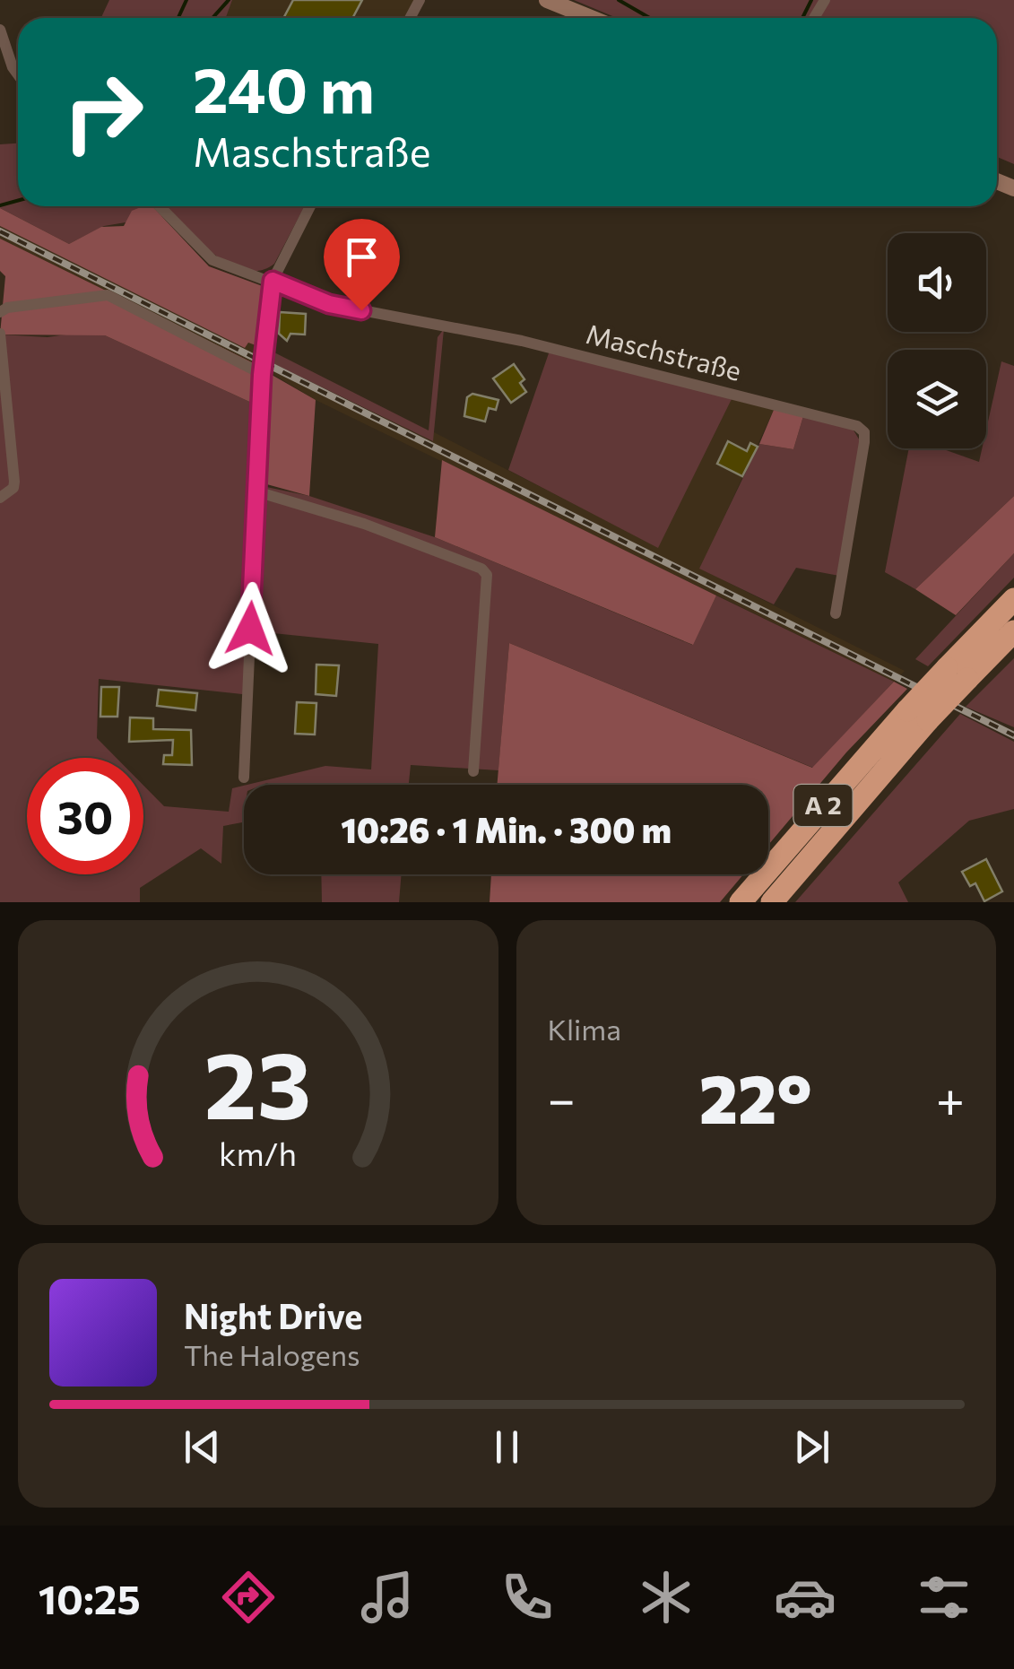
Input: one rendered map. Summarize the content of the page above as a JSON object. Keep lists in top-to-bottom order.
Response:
{
  "streets": {
    "highway": ["A 2"],
    "street": ["Maschstraße"]
  },
  "page": {
    "turn": ["240 m", "Maschstraße"],
    "limit": "30",
    "trip": "10:26 · 1 Min. · 300 m",
    "tile": "Klima",
    "heat": ["−", "22°", "+"],
    "song": ["Night Drive", "The Halogens"],
    "tabs": "10:25",
    "gauge": ["23", "km/h"]
  }
}
